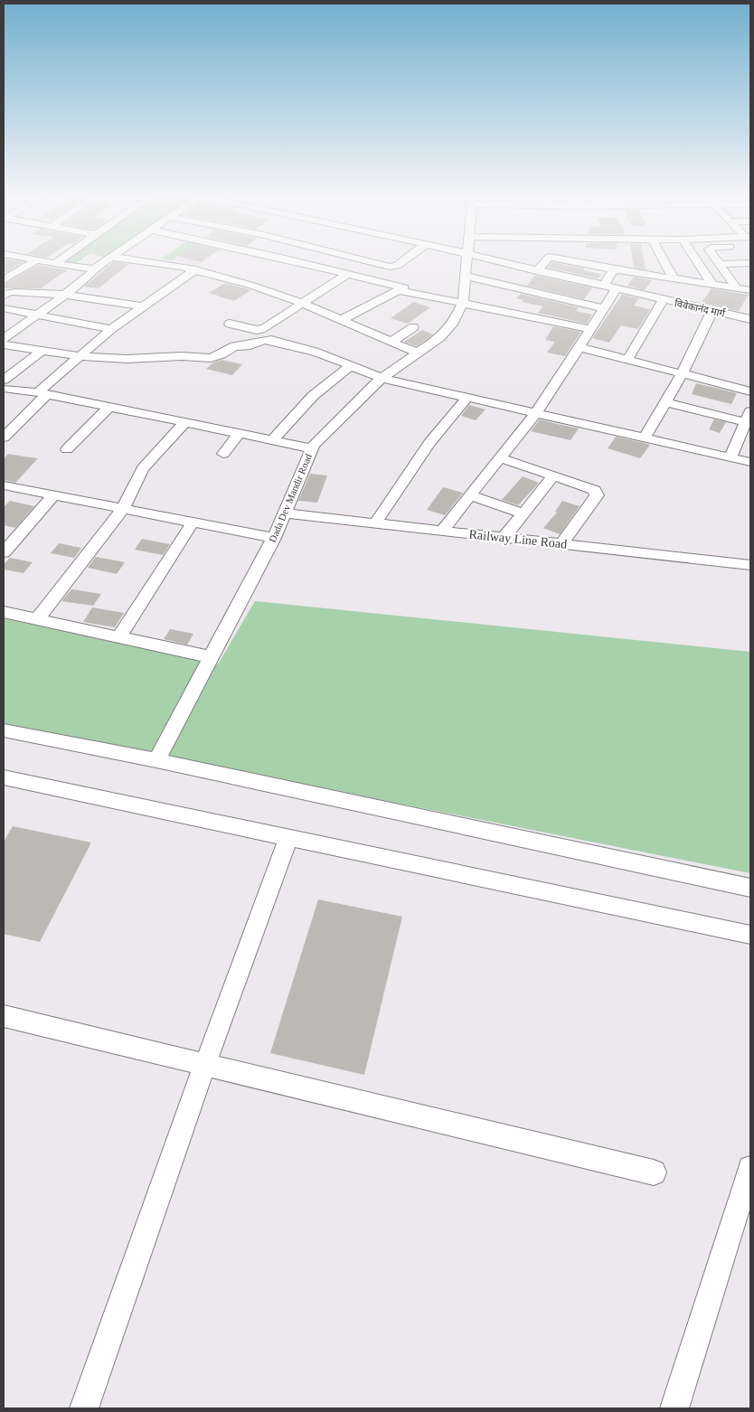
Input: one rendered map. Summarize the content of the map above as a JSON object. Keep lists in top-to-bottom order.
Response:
{
  "streets": {
    "street": ["विवेकानंद मार्ग", "Dada Dev Mandir Road", "Railway Line Road"]
  },
  "crossings": [
    ["Dada Dev Mandir Road", "Railway Line Road"]
  ]
}
